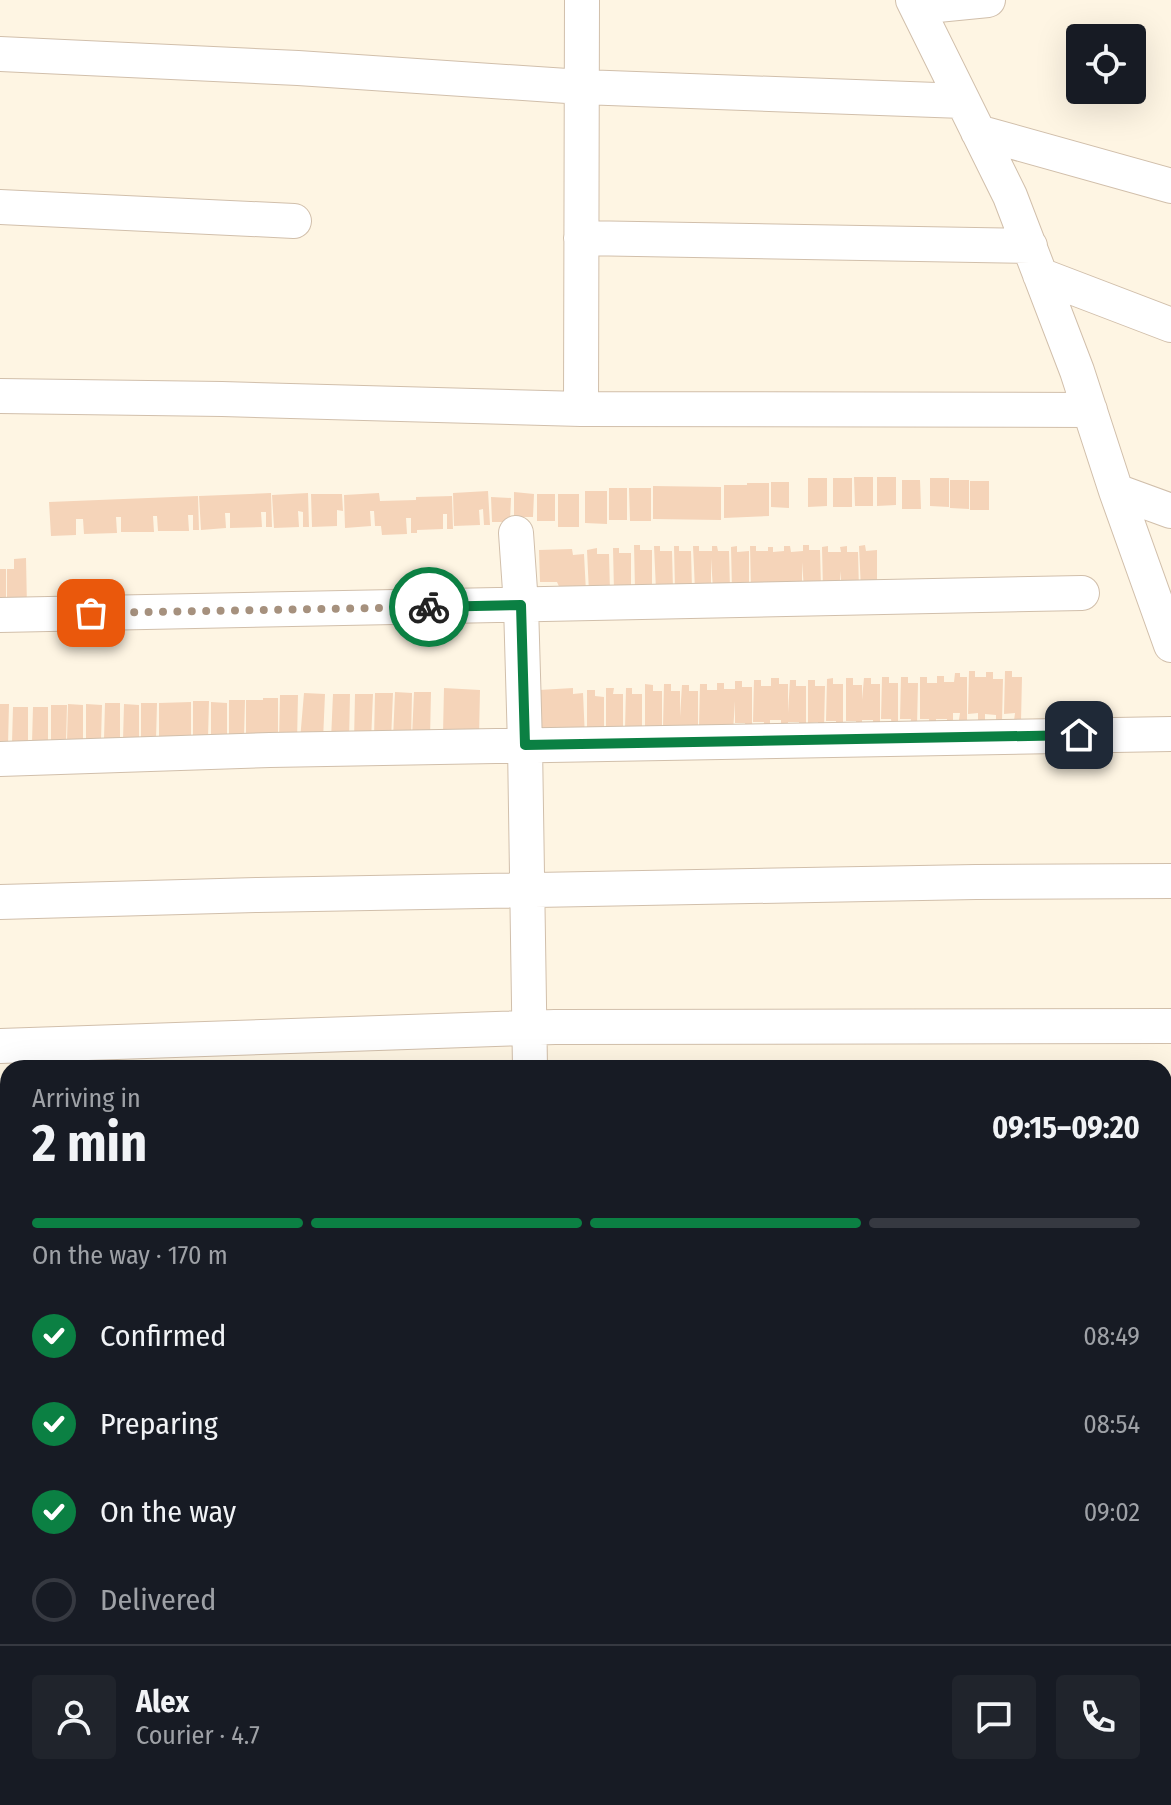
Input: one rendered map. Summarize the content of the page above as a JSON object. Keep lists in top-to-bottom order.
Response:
{
  "page": {
    "heading": ["2 min", "Arriving in", "09:15–09:20"],
    "panel": ["Alex", "Courier · 4.7"],
    "bar": "On the way · 170 m",
    "list": [
      ["Confirmed", "08:49"],
      ["Preparing", "08:54"],
      ["On the way", "09:02"],
      "Delivered"
    ]
  }
}
